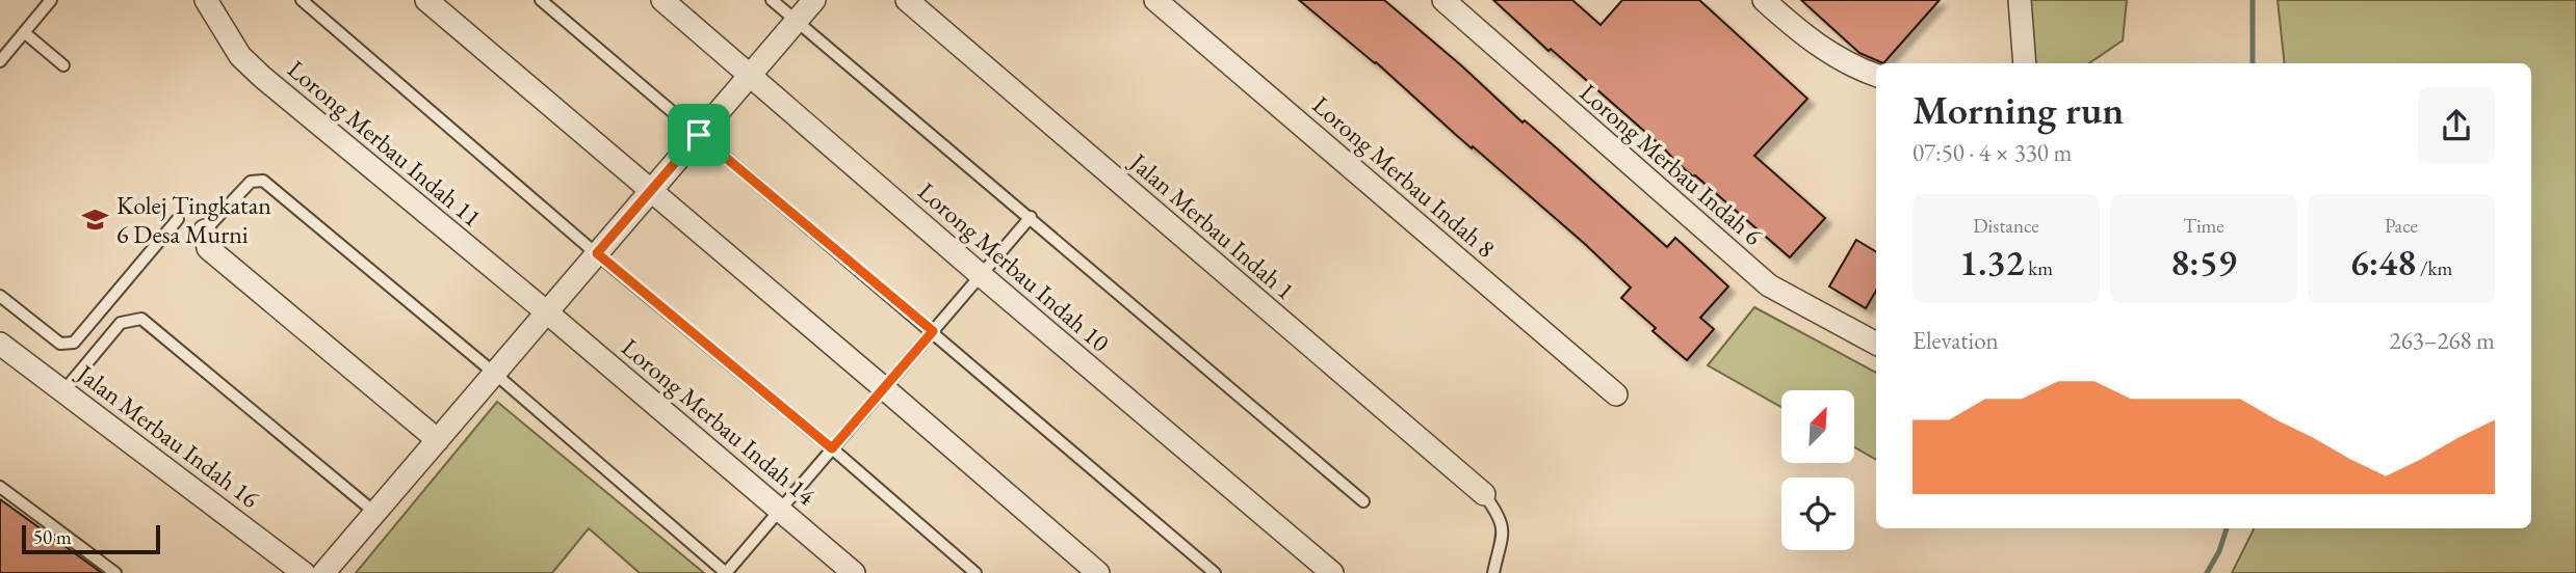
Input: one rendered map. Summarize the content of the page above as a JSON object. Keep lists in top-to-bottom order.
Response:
{
  "streets": {
    "street": [
      "Lorong Merbau Indah 11",
      "Lorong Merbau Indah 6",
      "Lorong Merbau Indah 8",
      "Jalan Merbau Indah 1",
      "Lorong Merbau Indah 10",
      "Lorong Merbau Indah 14",
      "Jalan Merbau Indah 16"
    ]
  },
  "crossings": [
    ["Lorong Merbau Indah 11", "Lorong Merbau Indah 14"]
  ],
  "places": {
    "school or university": ["Kolej Tingkatan 6 Desa Murni"]
  },
  "scale_bar": "50 m",
  "north": "top right",
  "page": {
    "heading": ["Morning run", "07:50 · 4 × 330 m"],
    "stats": [
      ["Distance", "1.32 km"],
      ["Time", "8:59"],
      ["Pace", "6:48 /km"]
    ],
    "chart": ["Elevation", "263–268 m"],
    "scale": "50 m"
  }
}
